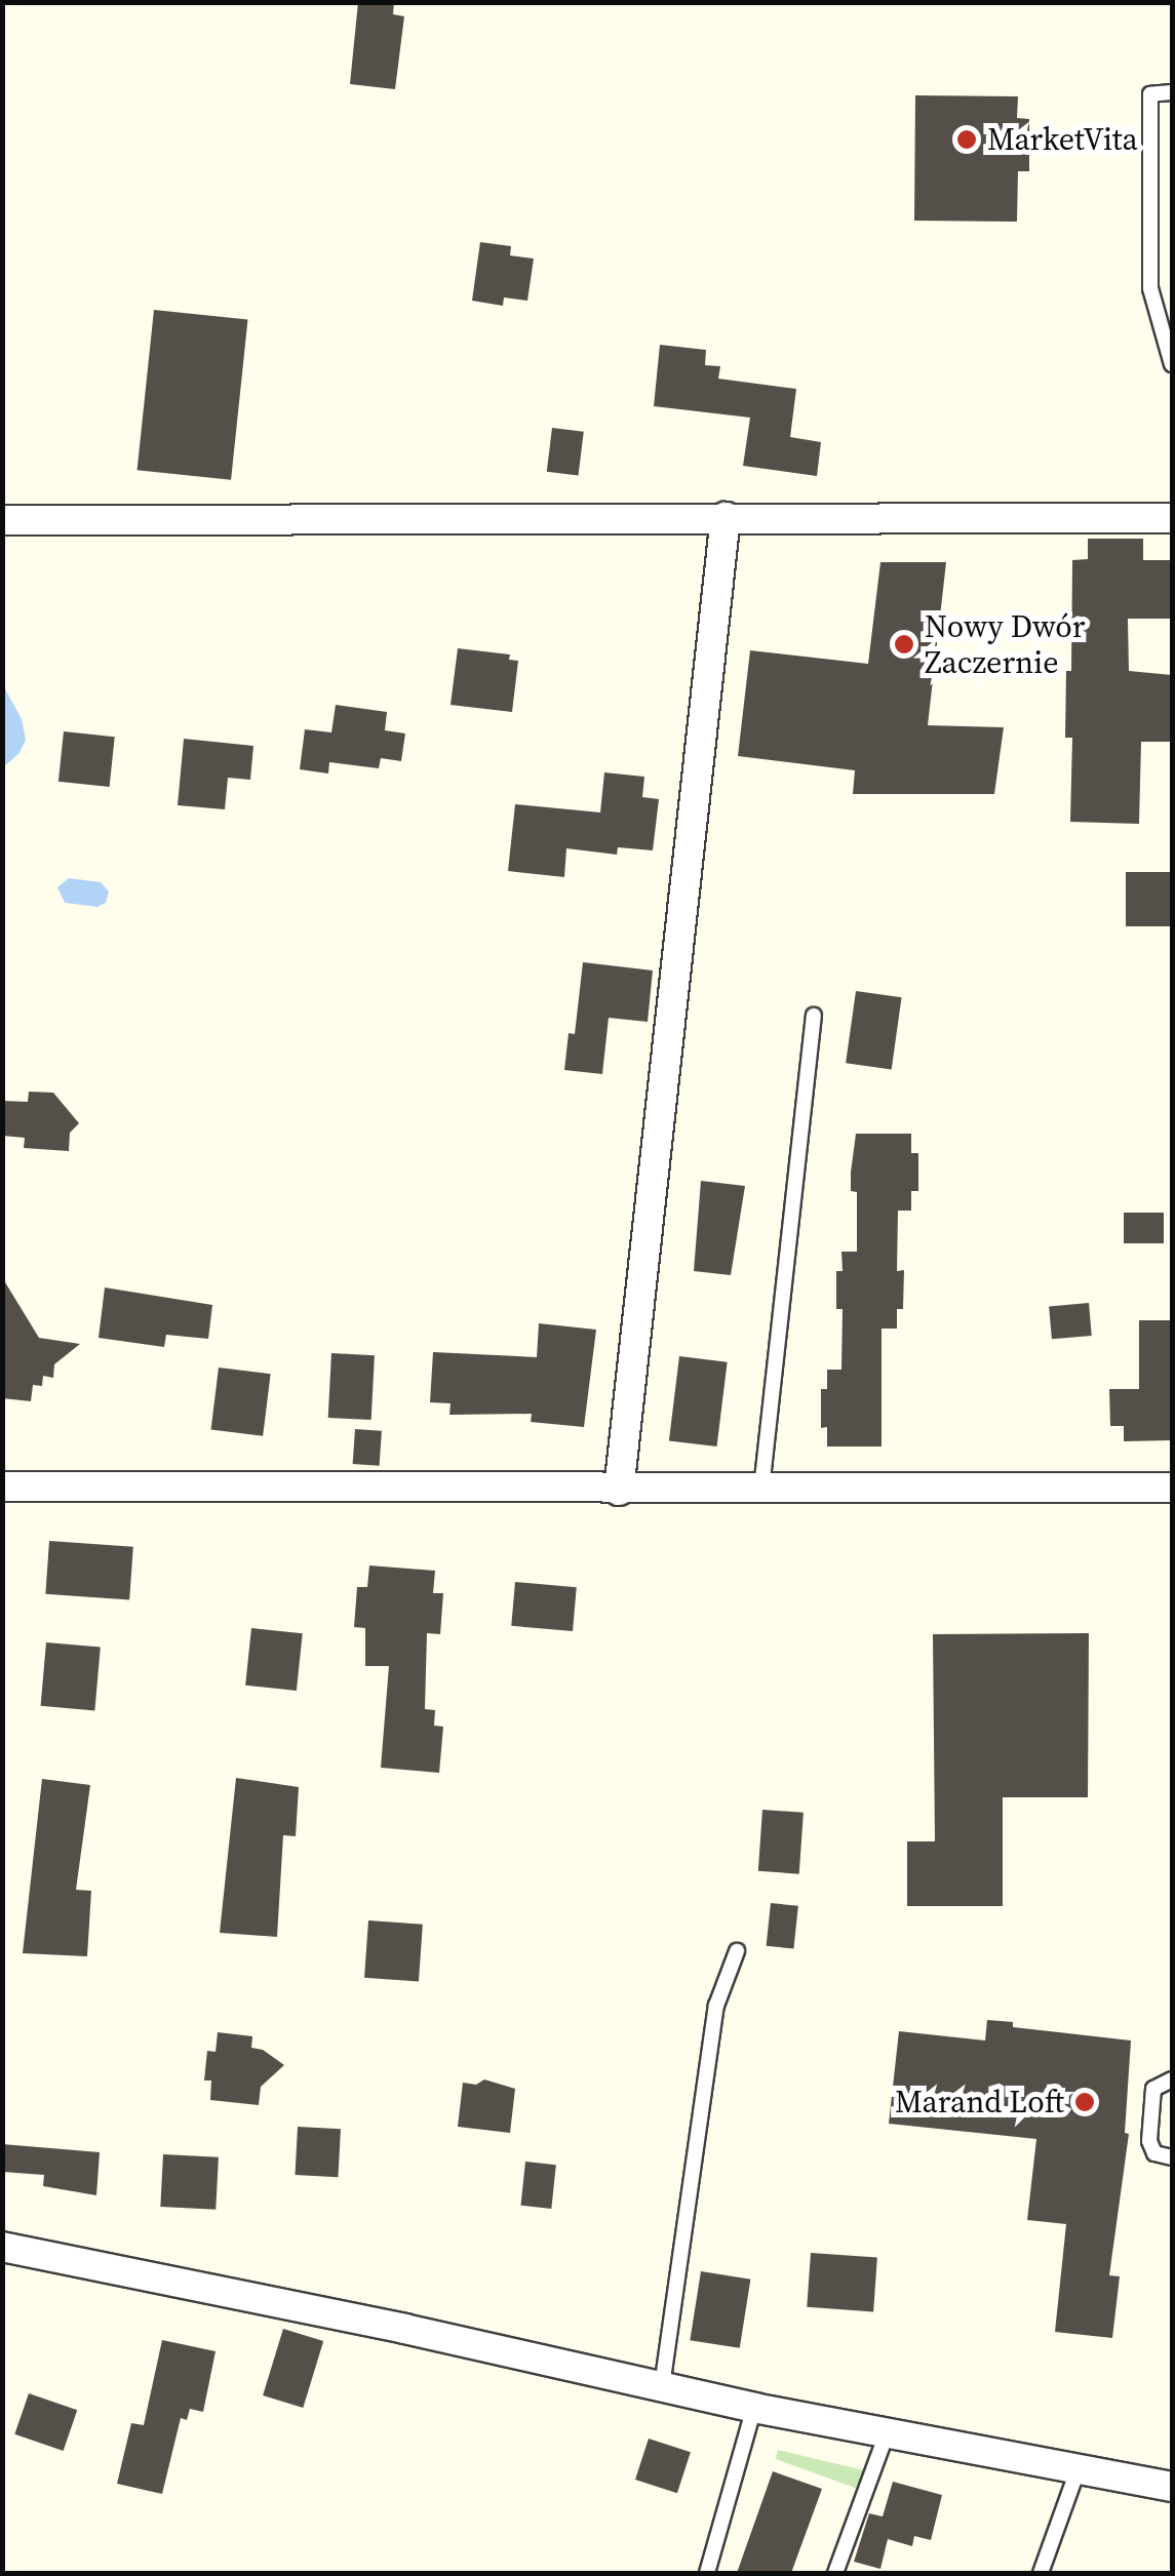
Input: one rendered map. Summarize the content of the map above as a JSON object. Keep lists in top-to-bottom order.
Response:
{
  "places": ["MarketVita", "Nowy Dwór Zaczernie", "Marand Loft"]
}
